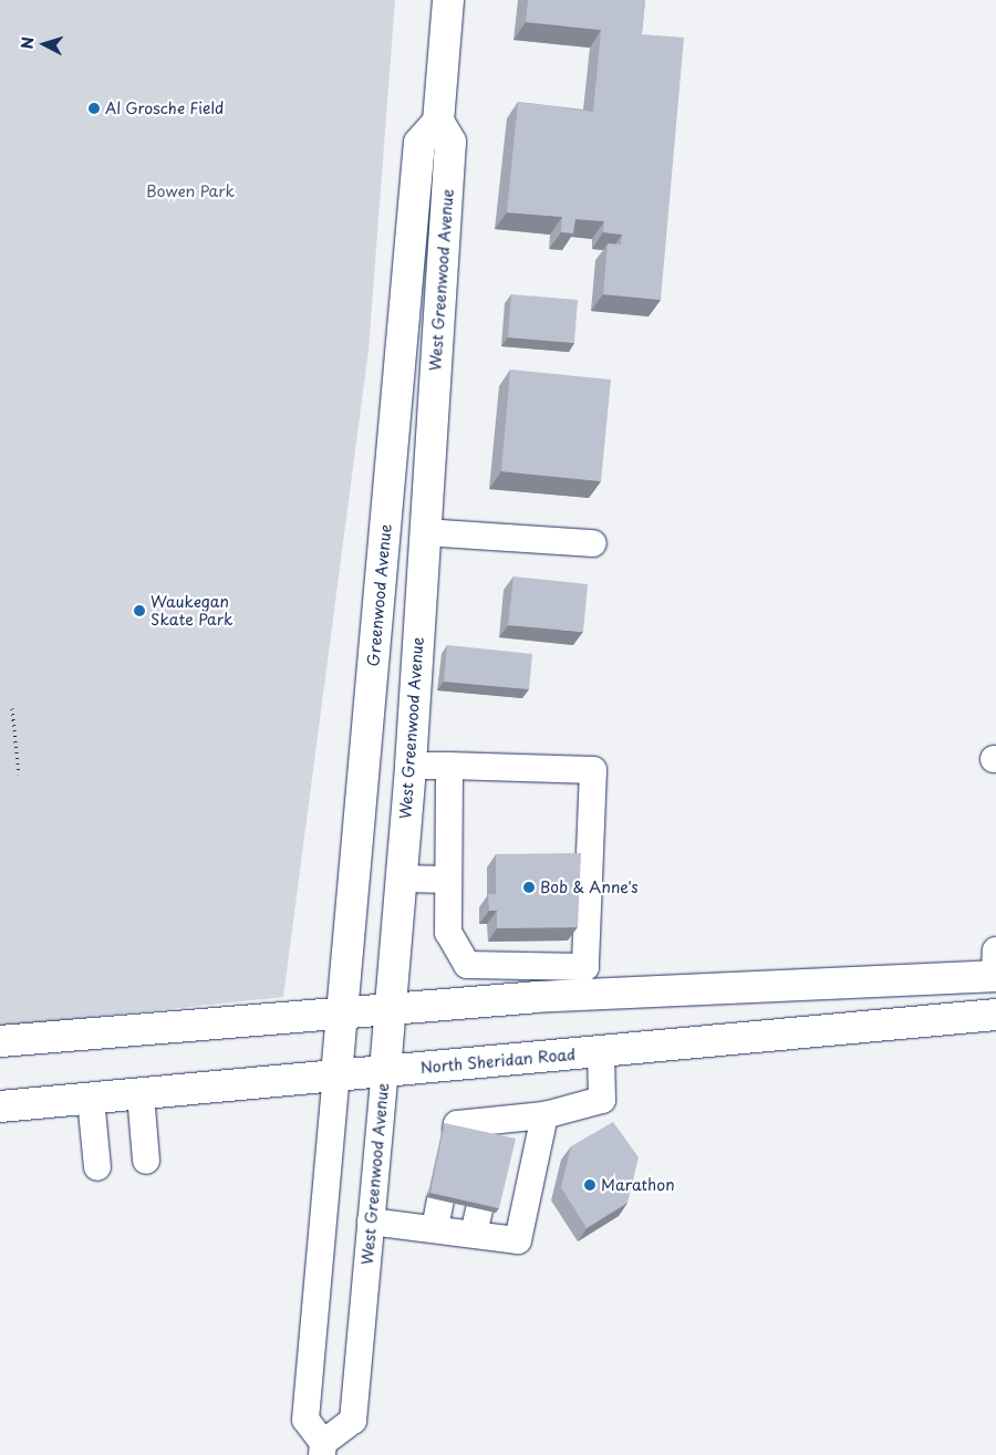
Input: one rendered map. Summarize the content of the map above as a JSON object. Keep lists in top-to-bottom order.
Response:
{
  "streets": {
    "main road": ["West Greenwood Avenue", "Greenwood Avenue", "North Sheridan Road"]
  },
  "crossings": [
    ["West Greenwood Avenue", "Greenwood Avenue"],
    ["West Greenwood Avenue", "North Sheridan Road"],
    ["Greenwood Avenue", "North Sheridan Road"]
  ],
  "parks": ["Bowen Park"],
  "places": [
    "Al Grosche Field",
    "Waukegan Skate Park",
    "Bob & Anne's",
    "Marathon"
  ],
  "north": "left"
}
